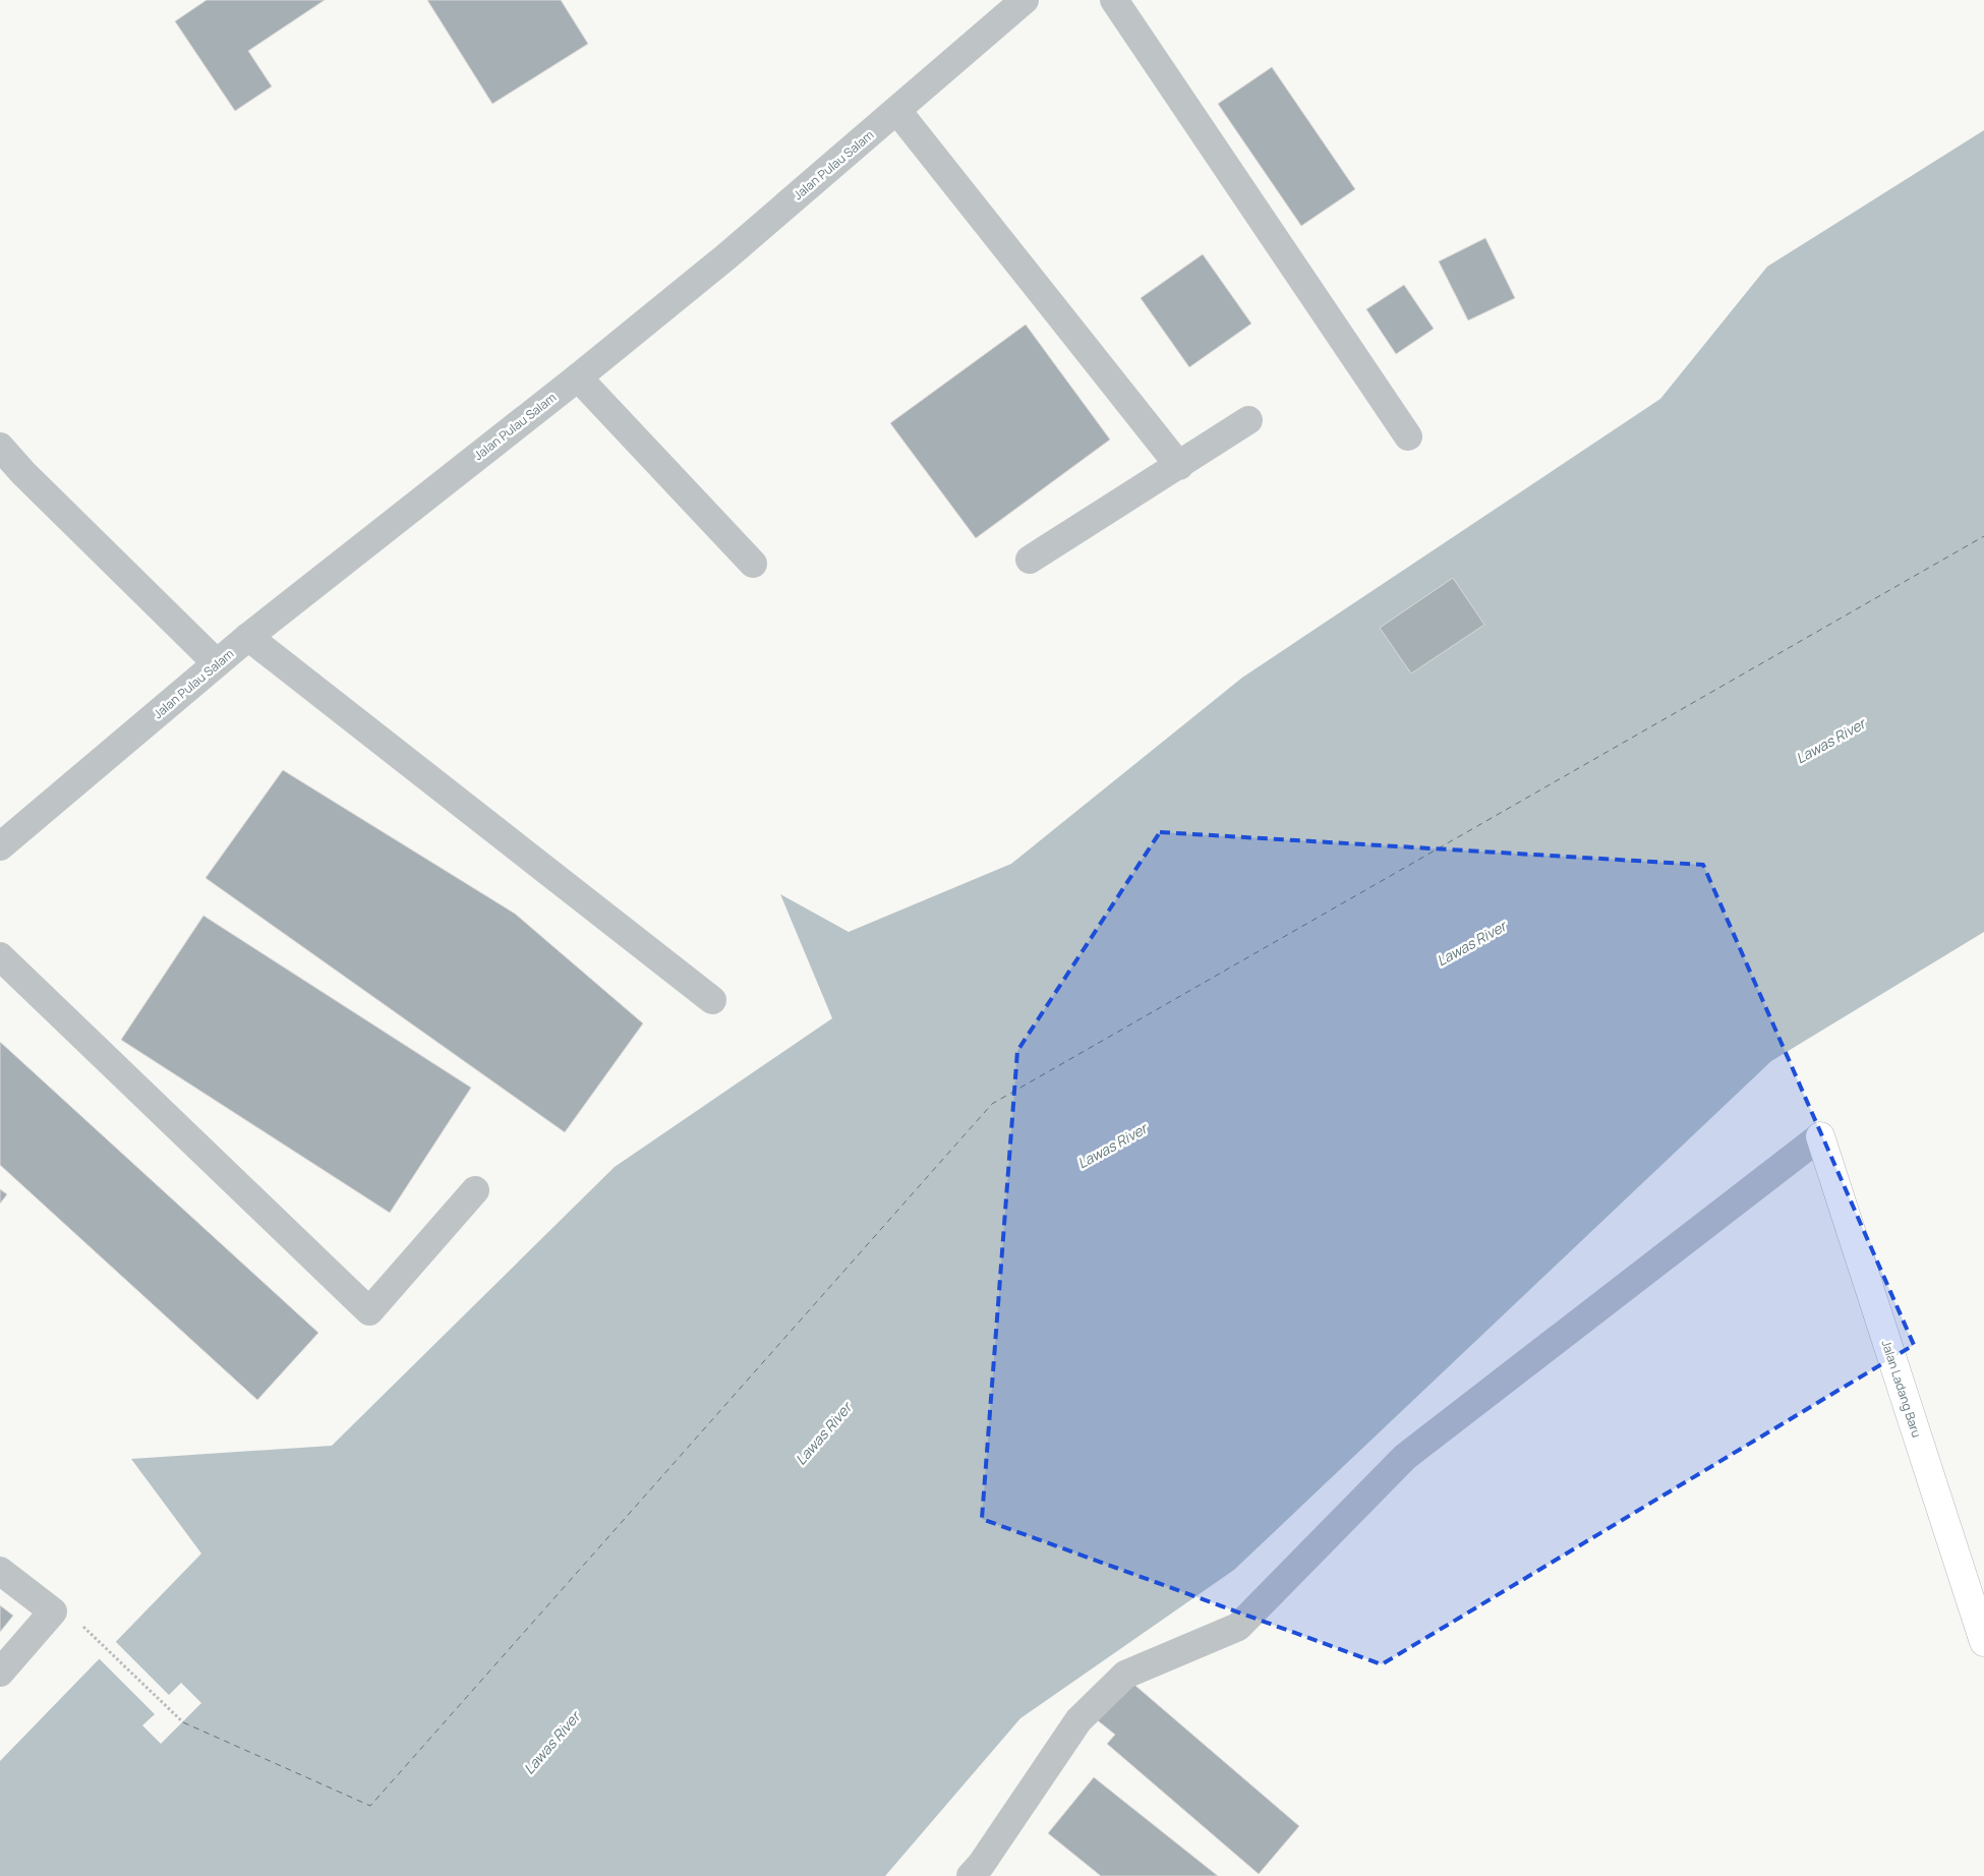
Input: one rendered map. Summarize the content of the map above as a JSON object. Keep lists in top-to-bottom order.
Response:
{
  "streets": {
    "street": ["Jalan Pulau Salam", "Jalan Ladang Baru"]
  },
  "water": ["Lawas River"]
}
